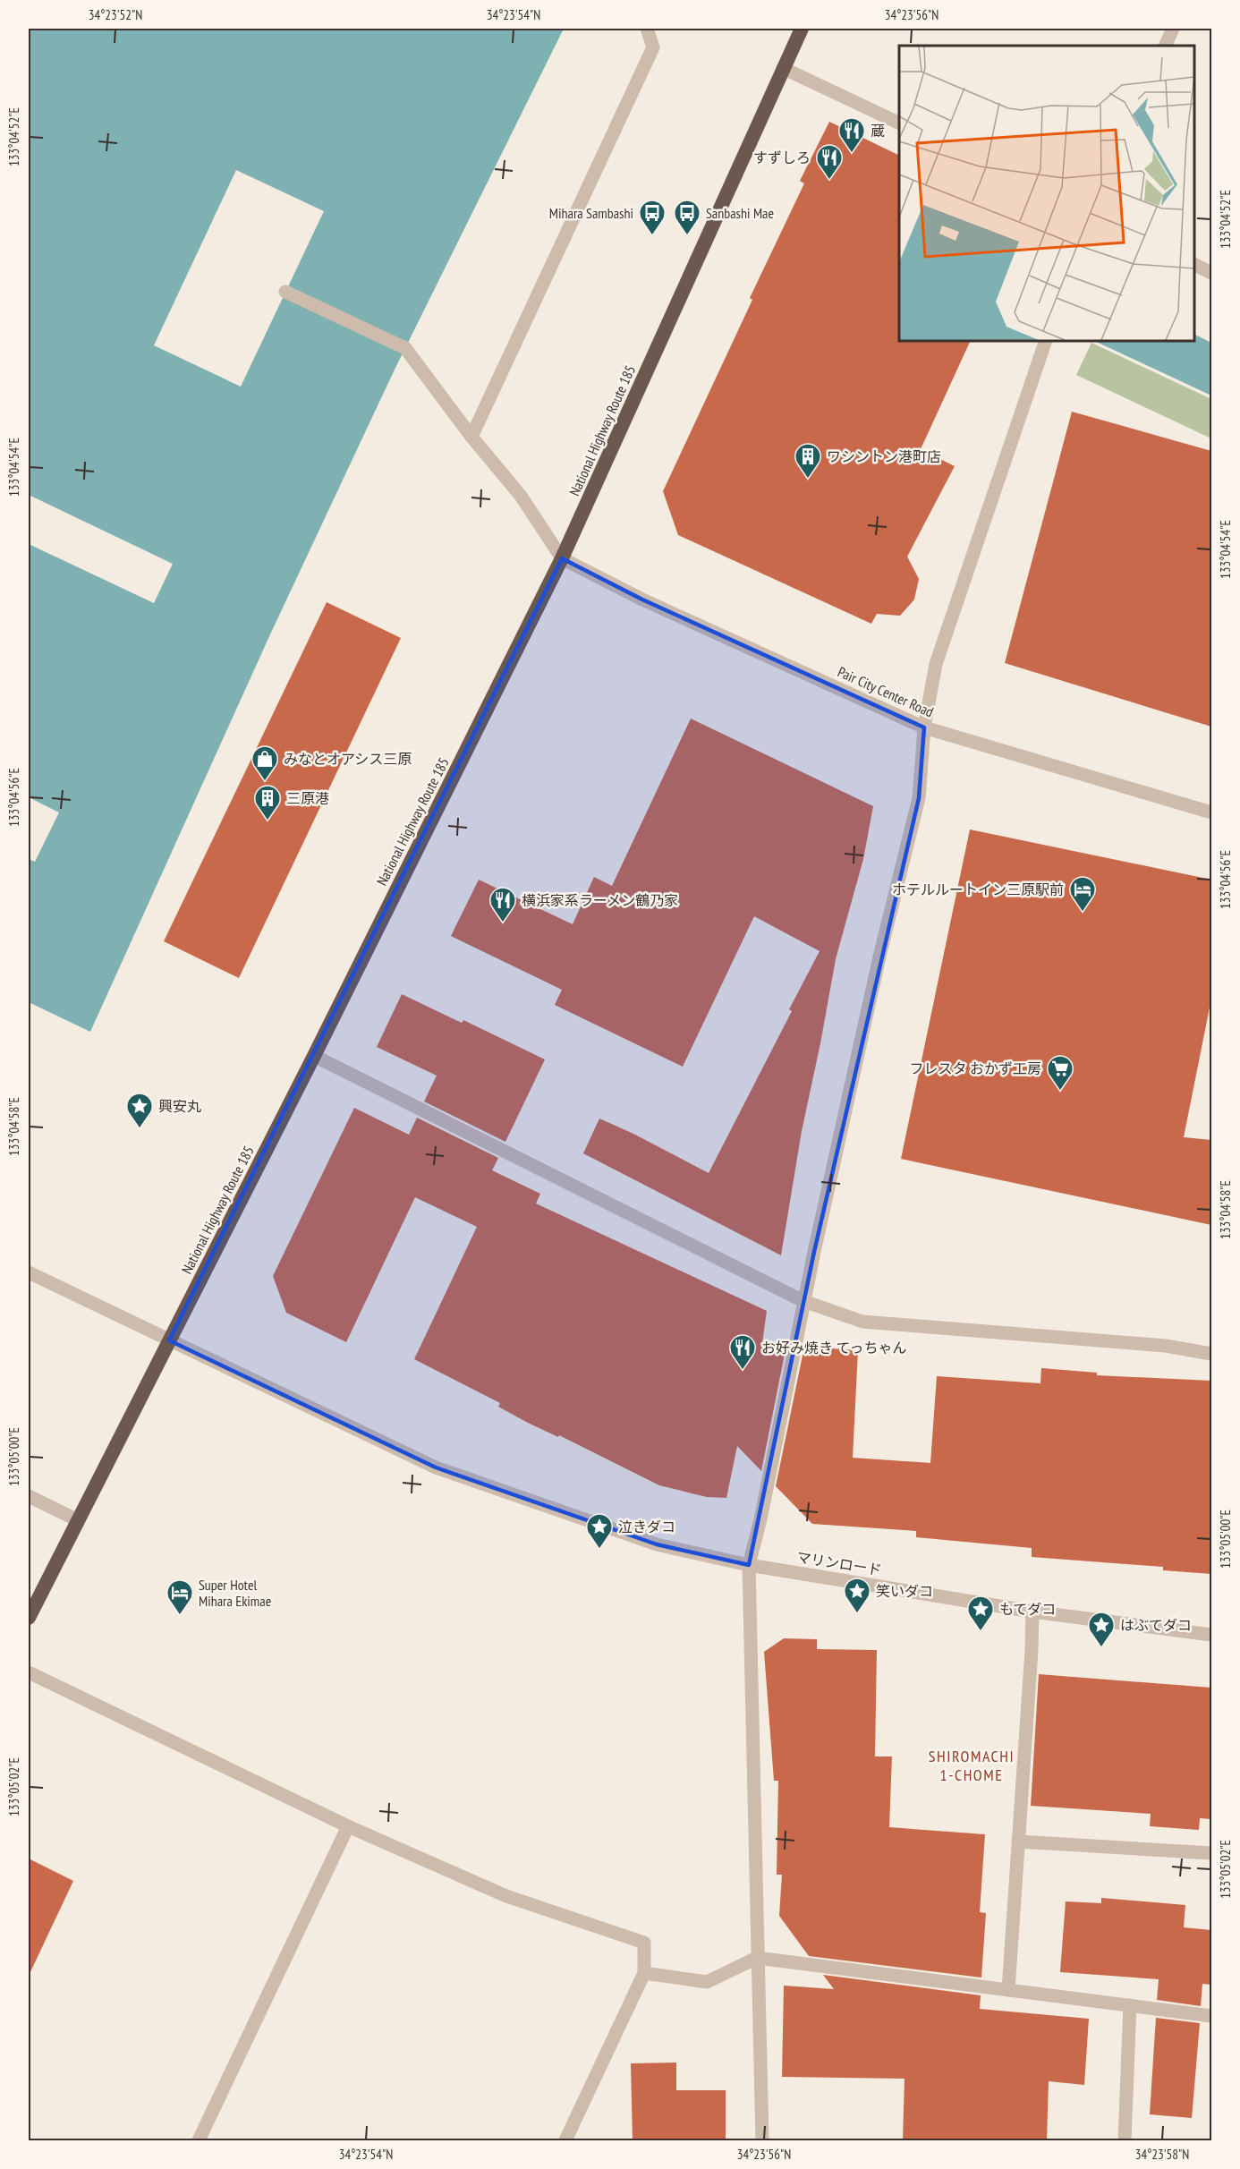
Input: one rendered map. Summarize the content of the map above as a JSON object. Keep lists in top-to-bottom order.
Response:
{
  "streets": {
    "highway": ["National Highway Route 185"],
    "street": ["Pair City Center Road", "マリンロード"]
  },
  "crossings": [
    ["National Highway Route 185", "Pair City Center Road"],
    ["National Highway Route 185", "マリンロード"]
  ],
  "districts": ["SHIROMACHI 1-CHOME"],
  "places": {
    "restaurant": [
      "蔵",
      "すずしろ",
      "横浜家系ラーメン鶴乃家",
      "お好み焼き てっちゃん"
    ],
    "bus stop": ["Mihara Sambashi", "Sanbashi Mae"],
    "building": ["ワシントン港町店", "三原港"],
    "shop": ["みなとオアシス三原"],
    "hotel": ["ホテルルートイン三原駅前", "Super Hotel Mihara Ekimae"],
    "supermarket": ["フレスタ おかず工房"],
    "place": [
      "興安丸",
      "泣きダコ",
      "笑いダコ",
      "もてダコ",
      "はぶてダコ"
    ]
  },
  "coordinates": [
    "34°23'52\"N",
    "34°23'54\"N",
    "34°23'56\"N",
    "133°04'52\"E",
    "133°04'54\"E",
    "133°04'56\"E",
    "133°04'58\"E",
    "133°05'00\"E",
    "133°05'02\"E",
    "34°23'58\"N"
  ]
}
